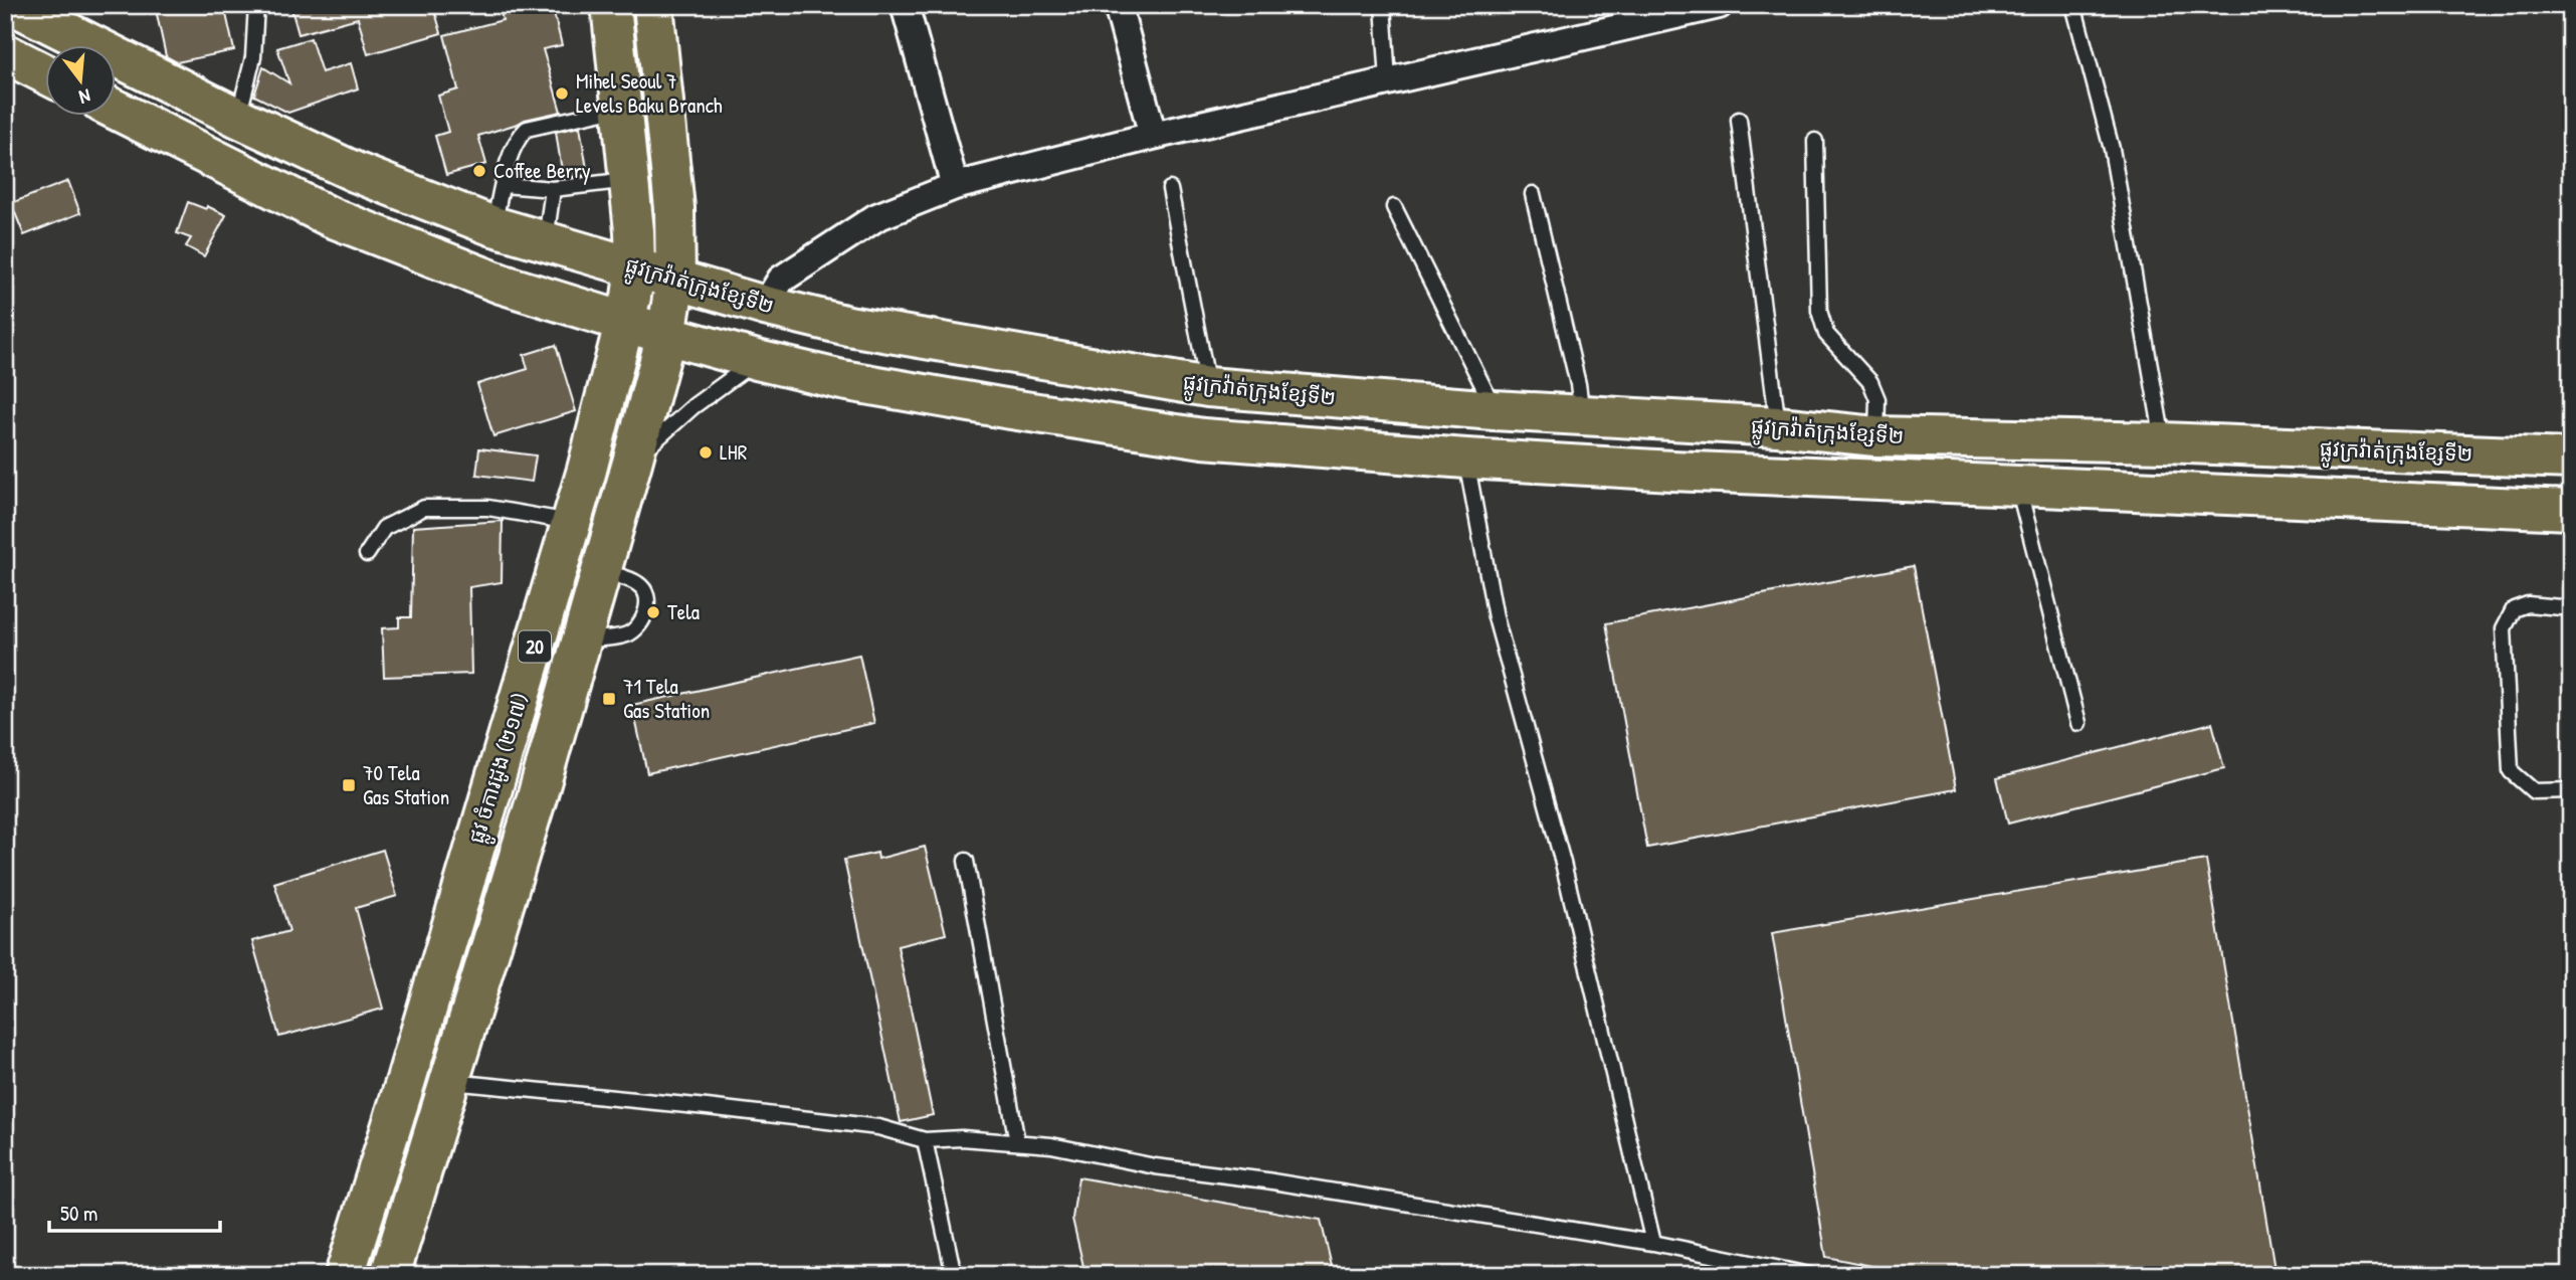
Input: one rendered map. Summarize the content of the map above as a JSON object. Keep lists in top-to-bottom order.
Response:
{
  "streets": {
    "main road": ["ផ្លូវក្រវ៉ាត់ក្រុងខ្សែទី២", "20", "ផ្លូវ ចំការដូង (២១៧)"]
  },
  "crossings": [
    ["ផ្លូវក្រវ៉ាត់ក្រុងខ្សែទី២", "ផ្លូវ ចំការដូង (២១៧)"]
  ],
  "places": {
    "other": [
      "Mihel Seoul 7 Levels Baku Branch",
      "Coffee Berry",
      "LHR",
      "Tela"
    ],
    "transit": ["71 Tela Gas Station", "70 Tela Gas Station"]
  },
  "scale_bar": "50 m",
  "north": "bottom"
}
